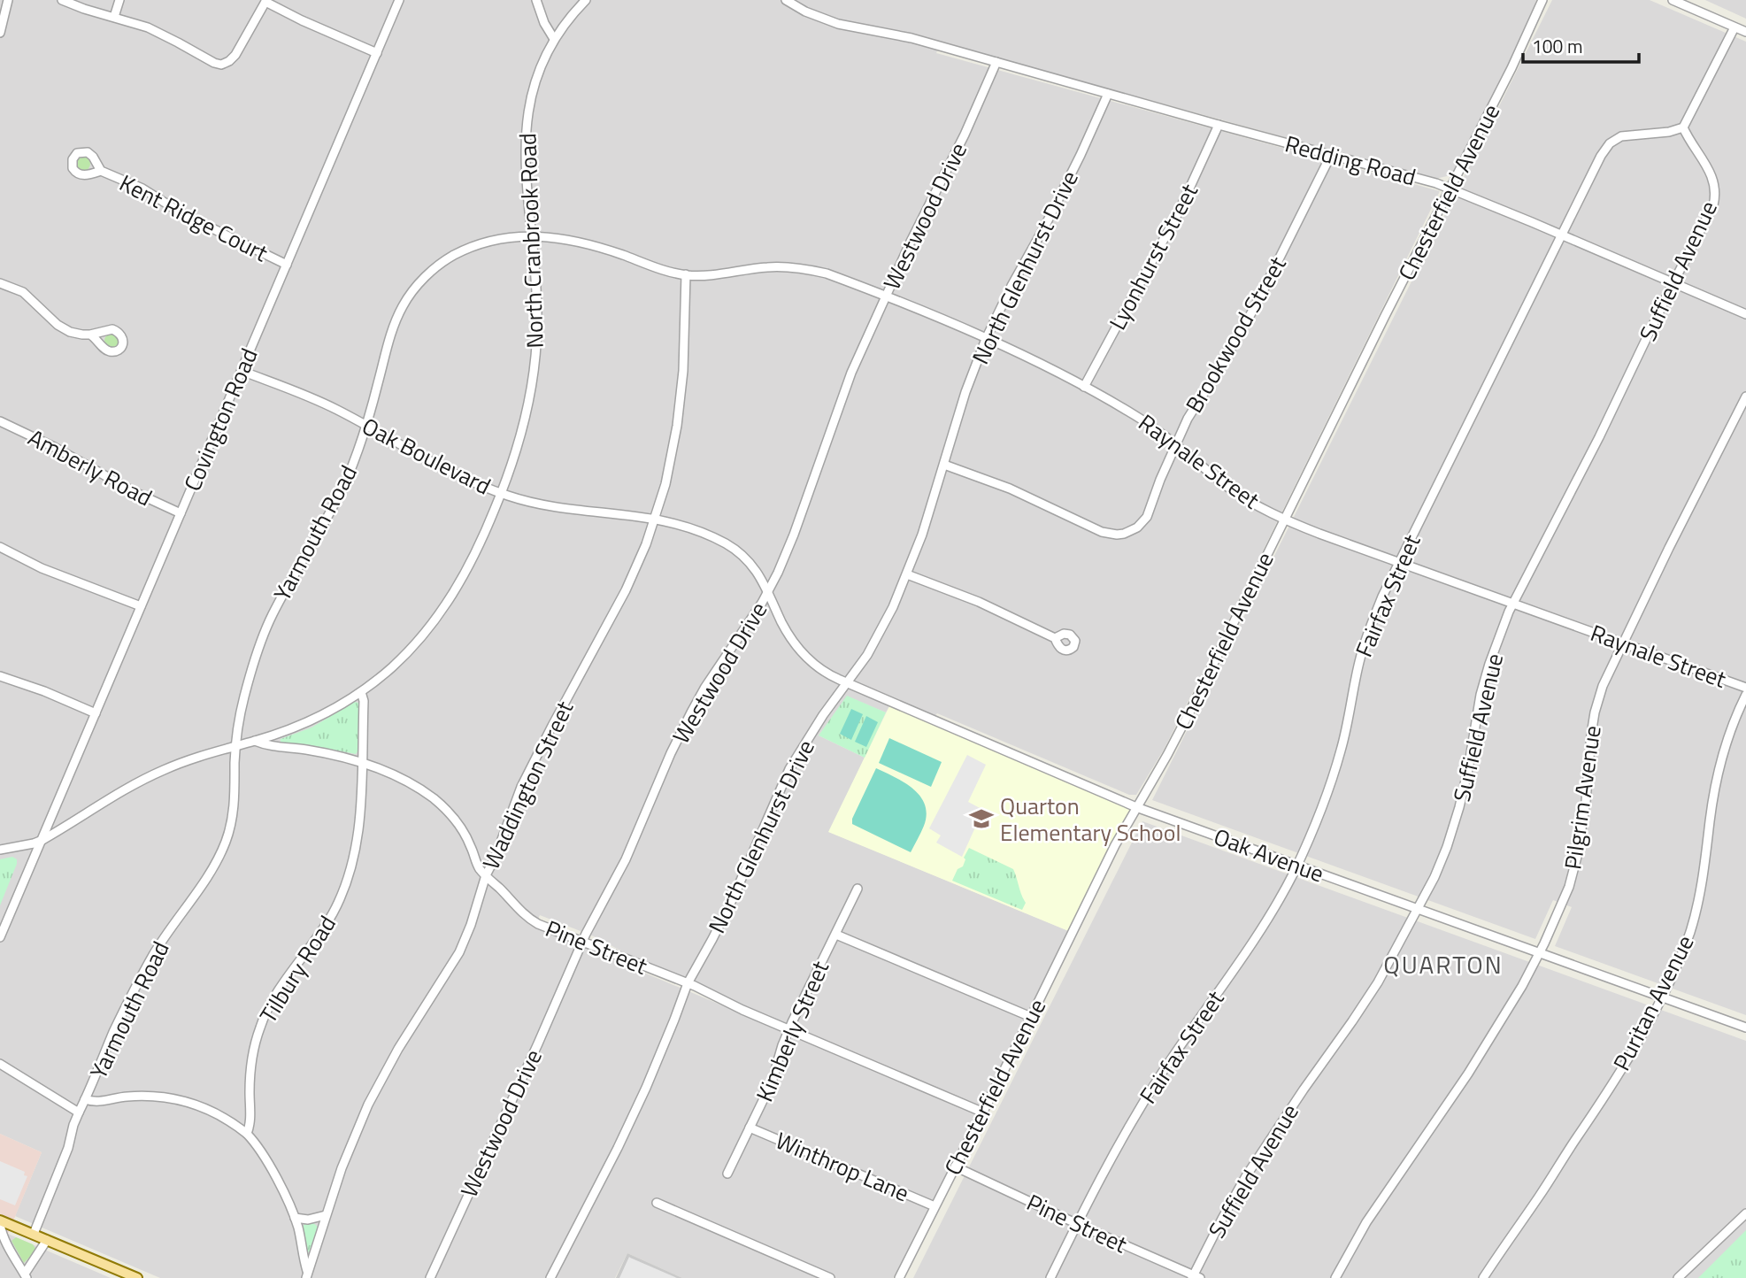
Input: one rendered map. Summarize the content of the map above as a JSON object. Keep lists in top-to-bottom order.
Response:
{
  "streets": {
    "street": [
      "Redding Road",
      "Chesterfield Avenue",
      "Westwood Drive",
      "Kent Ridge Court",
      "North Cranbrook Road",
      "Lyonhurst Street",
      "North Glenhurst Drive",
      "Suffield Avenue",
      "Brookwood Street",
      "Covington Road",
      "Oak Boulevard",
      "Raynale Street",
      "Amberly Road",
      "Yarmouth Road",
      "Fairfax Street",
      "Waddington Street",
      "Pilgrim Avenue",
      "Oak Avenue",
      "Pine Street",
      "Tilbury Road",
      "Puritan Avenue",
      "Kimberly Street",
      "Winthrop Lane"
    ]
  },
  "crossings": [
    ["Redding Road", "Chesterfield Avenue"],
    ["Redding Road", "Westwood Drive"],
    ["Redding Road", "Lyonhurst Street"],
    ["Redding Road", "North Glenhurst Drive"],
    ["Redding Road", "Suffield Avenue"],
    ["Redding Road", "Brookwood Street"],
    ["Redding Road", "Fairfax Street"],
    ["Chesterfield Avenue", "Raynale Street"],
    ["Chesterfield Avenue", "Oak Avenue"],
    ["Chesterfield Avenue", "Pine Street"],
    ["Chesterfield Avenue", "Winthrop Lane"],
    ["Westwood Drive", "Oak Boulevard"],
    ["Westwood Drive", "Raynale Street"],
    ["Westwood Drive", "Oak Avenue"],
    ["Westwood Drive", "Pine Street"],
    ["Kent Ridge Court", "Covington Road"],
    ["North Cranbrook Road", "Covington Road"],
    ["North Cranbrook Road", "Oak Boulevard"],
    ["North Cranbrook Road", "Yarmouth Road"],
    ["North Cranbrook Road", "Pine Street"],
    ["North Cranbrook Road", "Tilbury Road"],
    ["Lyonhurst Street", "Raynale Street"],
    ["North Glenhurst Drive", "Brookwood Street"],
    ["North Glenhurst Drive", "Raynale Street"],
    ["North Glenhurst Drive", "Oak Avenue"],
    ["North Glenhurst Drive", "Pine Street"],
    ["Suffield Avenue", "Raynale Street"],
    ["Suffield Avenue", "Fairfax Street"],
    ["Suffield Avenue", "Oak Avenue"],
    ["Suffield Avenue", "Pine Street"],
    ["Brookwood Street", "Raynale Street"],
    ["Covington Road", "Oak Boulevard"],
    ["Covington Road", "Amberly Road"],
    ["Oak Boulevard", "Yarmouth Road"],
    ["Oak Boulevard", "Waddington Street"],
    ["Oak Boulevard", "Oak Avenue"],
    ["Raynale Street", "Yarmouth Road"],
    ["Raynale Street", "Fairfax Street"],
    ["Raynale Street", "Pilgrim Avenue"],
    ["Yarmouth Road", "Waddington Street"],
    ["Fairfax Street", "Oak Avenue"],
    ["Fairfax Street", "Pine Street"],
    ["Waddington Street", "Pine Street"],
    ["Pilgrim Avenue", "Oak Avenue"],
    ["Oak Avenue", "Puritan Avenue"],
    ["Pine Street", "Tilbury Road"],
    ["Pine Street", "Kimberly Street"],
    ["Kimberly Street", "Winthrop Lane"]
  ],
  "districts": ["QUARTON"],
  "places": {
    "school or university": ["Quarton Elementary School"]
  },
  "scale_bar": "100 m"
}
